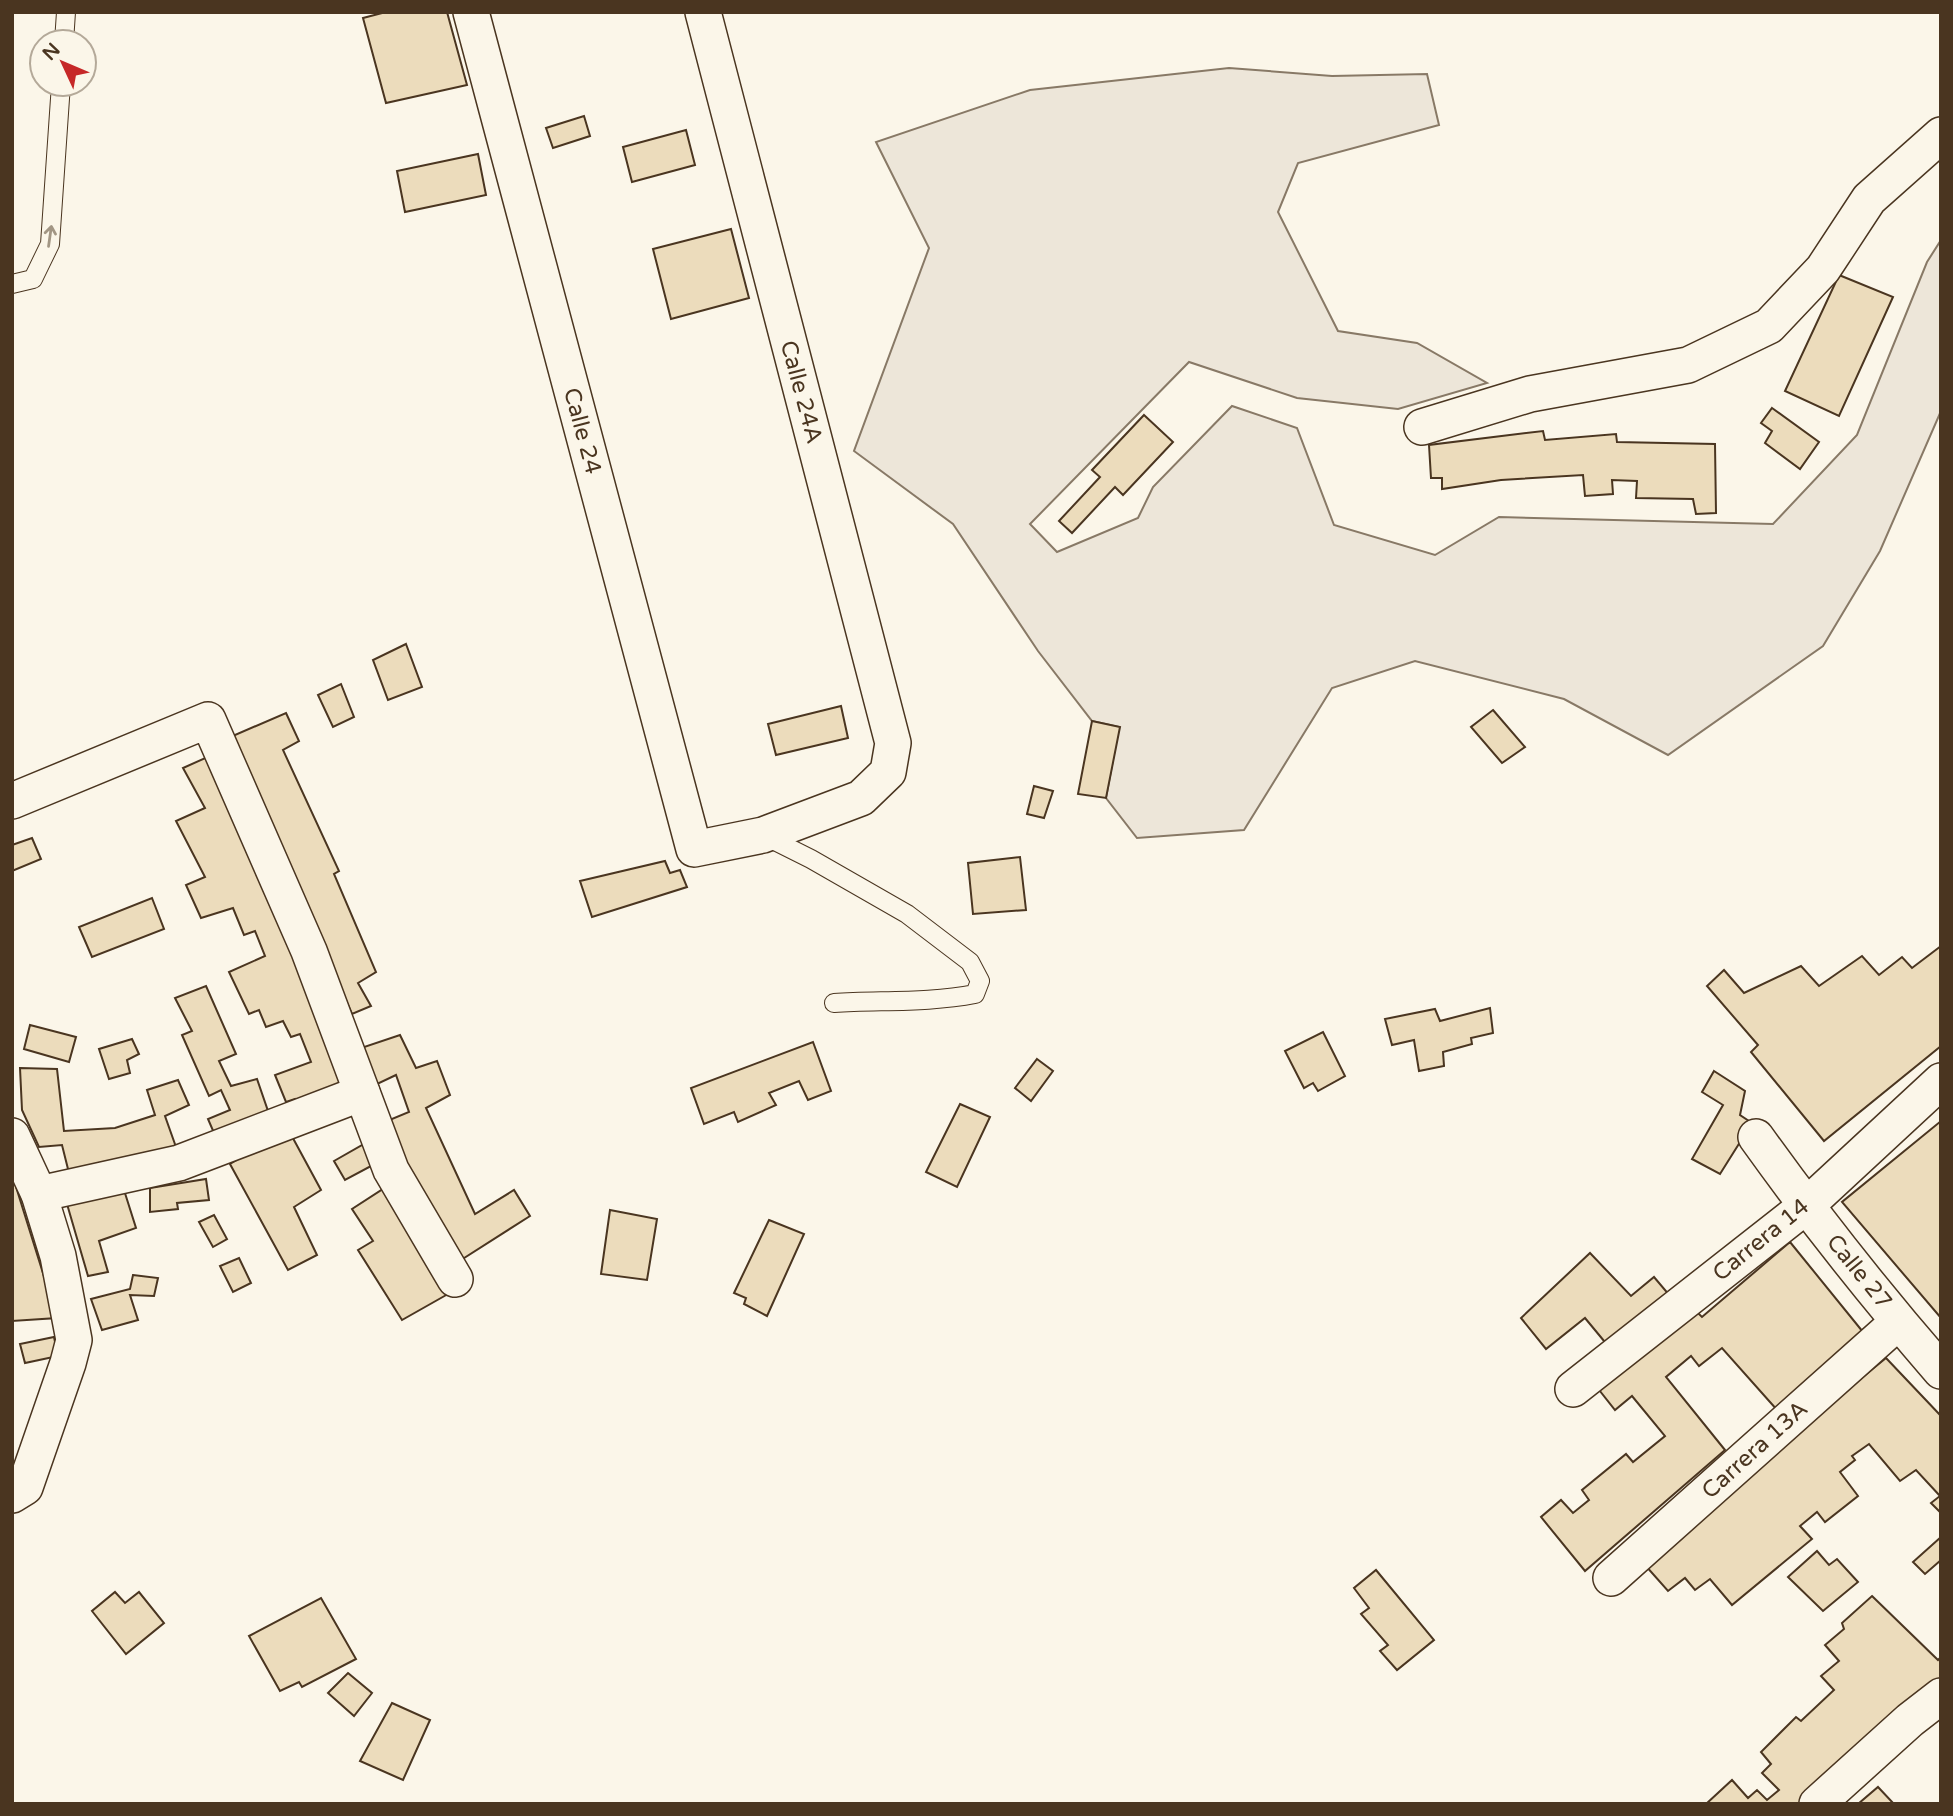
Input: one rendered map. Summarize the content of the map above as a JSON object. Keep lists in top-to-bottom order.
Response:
{
  "streets": {
    "street": [
      "Calle 24A",
      "Calle 24",
      "Carrera 14",
      "Calle 27",
      "Carrera 13A"
    ]
  },
  "crossings": [
    ["Calle 24A", "Calle 24"],
    ["Carrera 14", "Calle 27"],
    ["Calle 27", "Carrera 13A"]
  ],
  "north": "top left"
}
